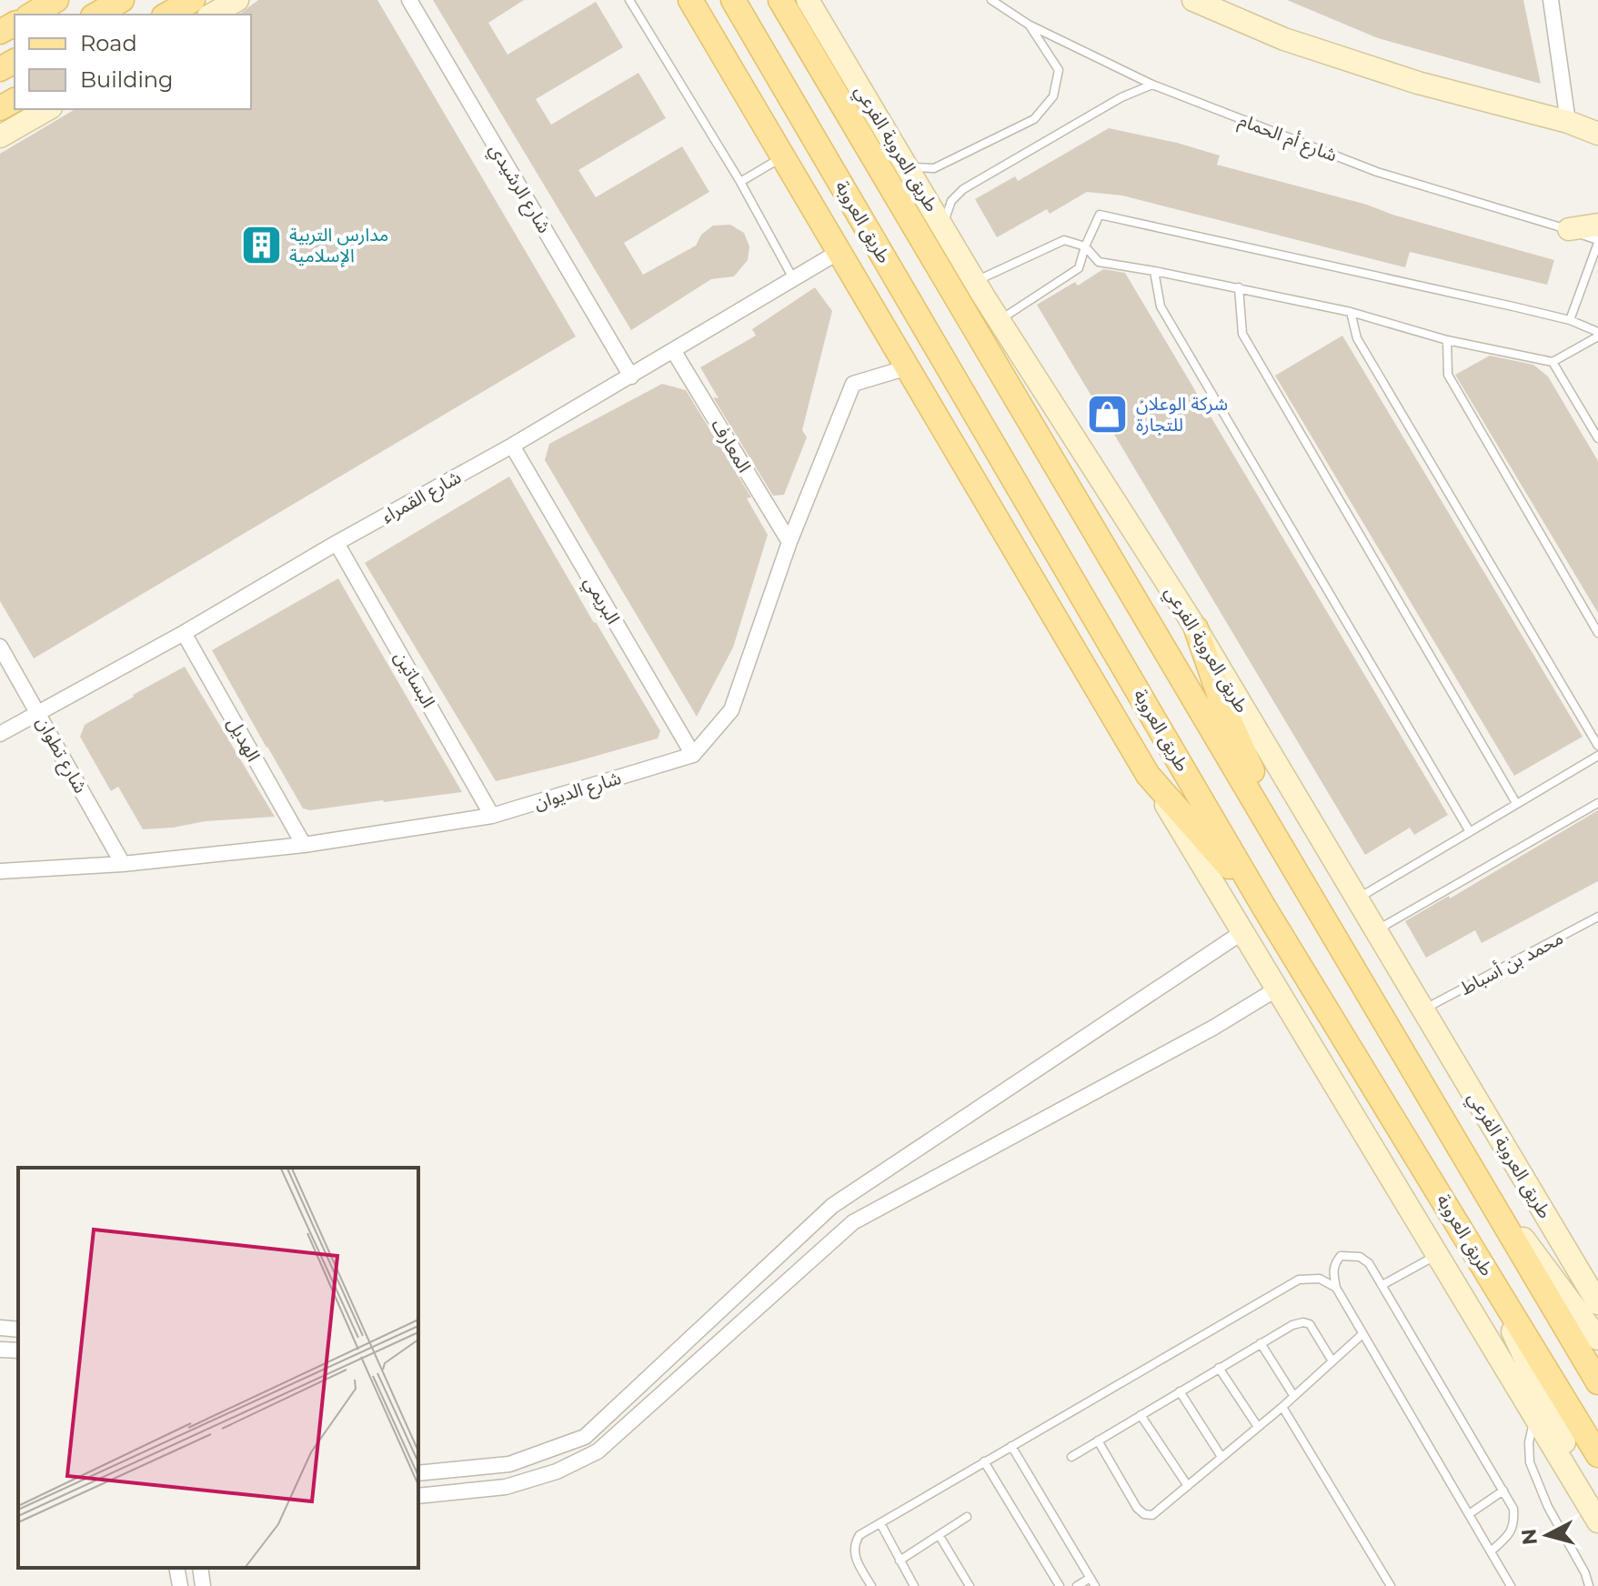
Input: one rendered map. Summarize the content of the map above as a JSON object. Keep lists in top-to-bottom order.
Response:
{
  "streets": {
    "main road": ["طريق العروبة"],
    "street": [
      "طريق العروبة الفرعي",
      "شارع الرشيدي",
      "المعارف",
      "شارع القمراء",
      "البريمي",
      "البساتين",
      "الهديل",
      "شارع تطوان",
      "شارع الديوان"
    ],
    "lane": ["شارع أم الحمام", "محمد بن أسباط"]
  },
  "crossings": [
    ["طريق العروبة الفرعي", "محمد بن أسباط"],
    ["شارع الرشيدي", "شارع القمراء"],
    ["المعارف", "شارع القمراء"],
    ["شارع القمراء", "البريمي"],
    ["شارع القمراء", "البساتين"],
    ["شارع القمراء", "الهديل"],
    ["شارع القمراء", "شارع تطوان"],
    ["البريمي", "شارع الديوان"],
    ["البساتين", "شارع الديوان"],
    ["الهديل", "شارع الديوان"],
    ["شارع تطوان", "شارع الديوان"]
  ],
  "places": {
    "building": ["مدارس التربية الإسلامية"],
    "shop": ["شركة الوعلان للتجارة"]
  },
  "legend": ["Road", "Building"],
  "north": "left"
}
